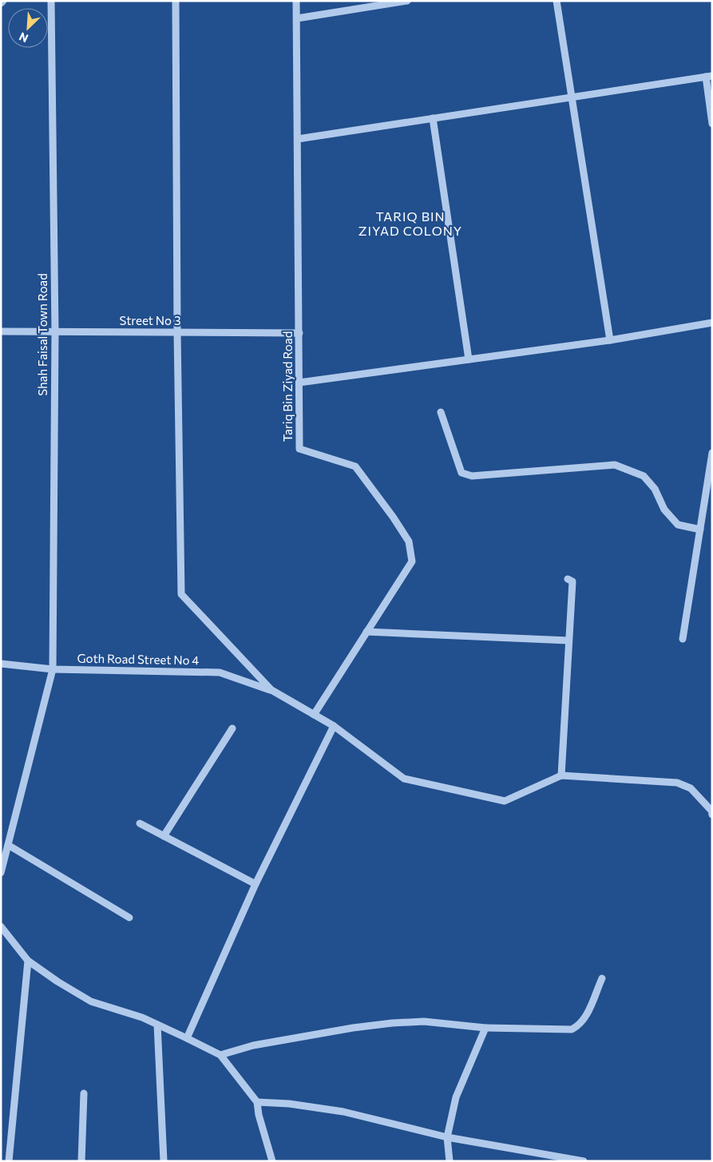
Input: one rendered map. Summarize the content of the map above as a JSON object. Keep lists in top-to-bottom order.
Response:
{
  "streets": {
    "street": [
      "Street No 3",
      "Shah Faisal Town Road",
      "Tariq Bin Ziyad Road",
      "Goth Road Street No 4"
    ]
  },
  "crossings": [
    ["Street No 3", "Shah Faisal Town Road"],
    ["Street No 3", "Tariq Bin Ziyad Road"],
    ["Shah Faisal Town Road", "Goth Road Street No 4"]
  ],
  "districts": ["TARIQ BIN ZIYAD COLONY"],
  "north": "bottom left"
}
